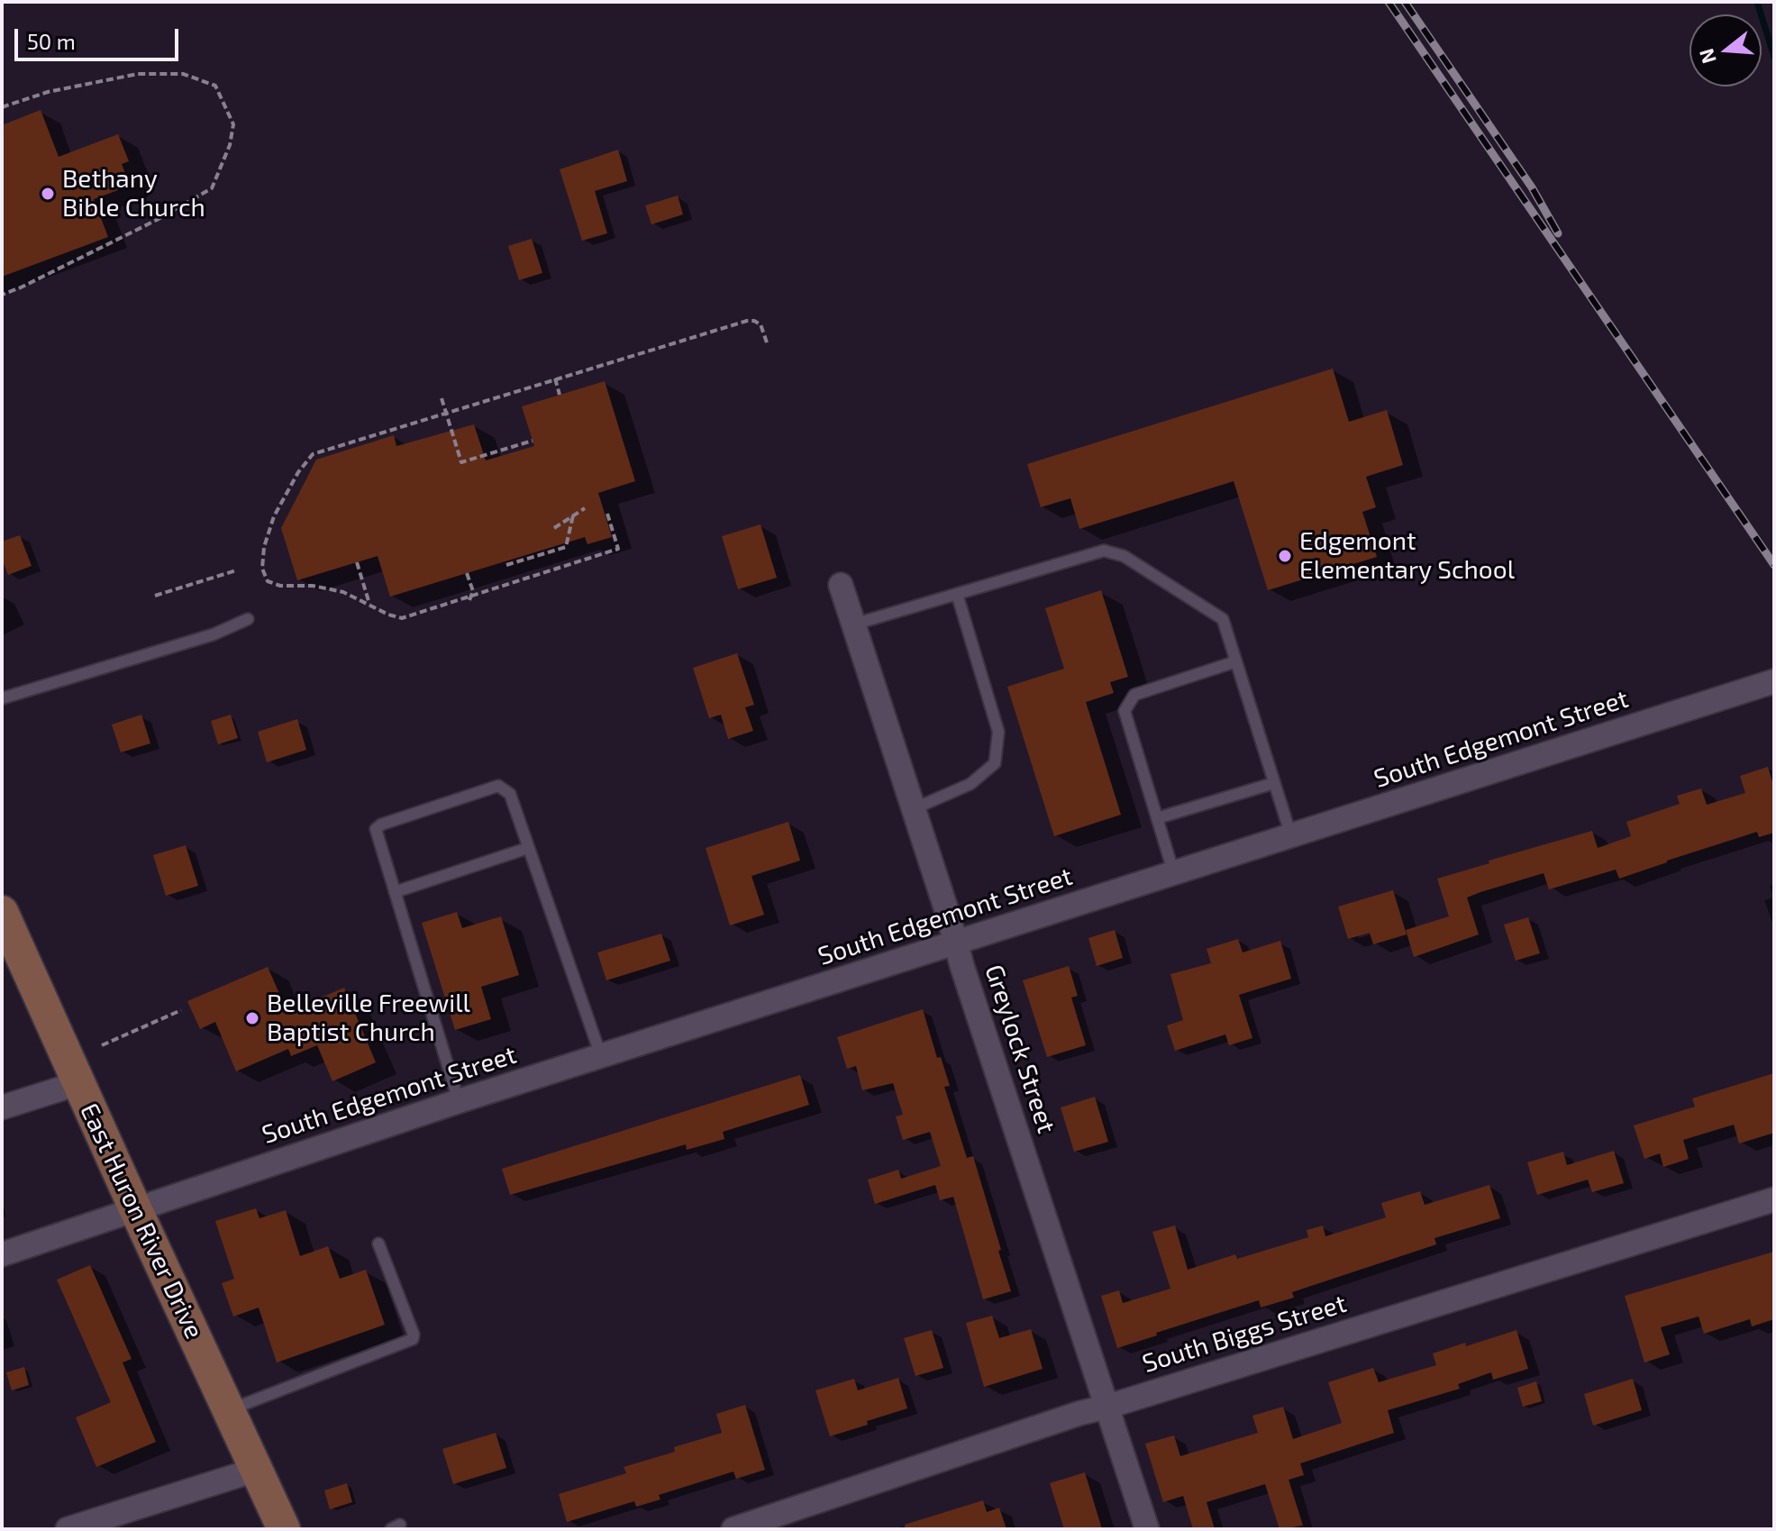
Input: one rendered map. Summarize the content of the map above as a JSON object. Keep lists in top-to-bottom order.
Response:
{
  "streets": {
    "main road": ["East Huron River Drive"],
    "street": ["South Edgemont Street", "Greylock Street", "South Biggs Street"]
  },
  "crossings": [
    ["South Edgemont Street", "Greylock Street"],
    ["South Edgemont Street", "East Huron River Drive"],
    ["Greylock Street", "South Biggs Street"]
  ],
  "places": ["Bethany Bible Church", "Edgemont Elementary School", "Belleville Freewill Baptist Church"],
  "scale_bar": "50 m",
  "north": "left"
}
